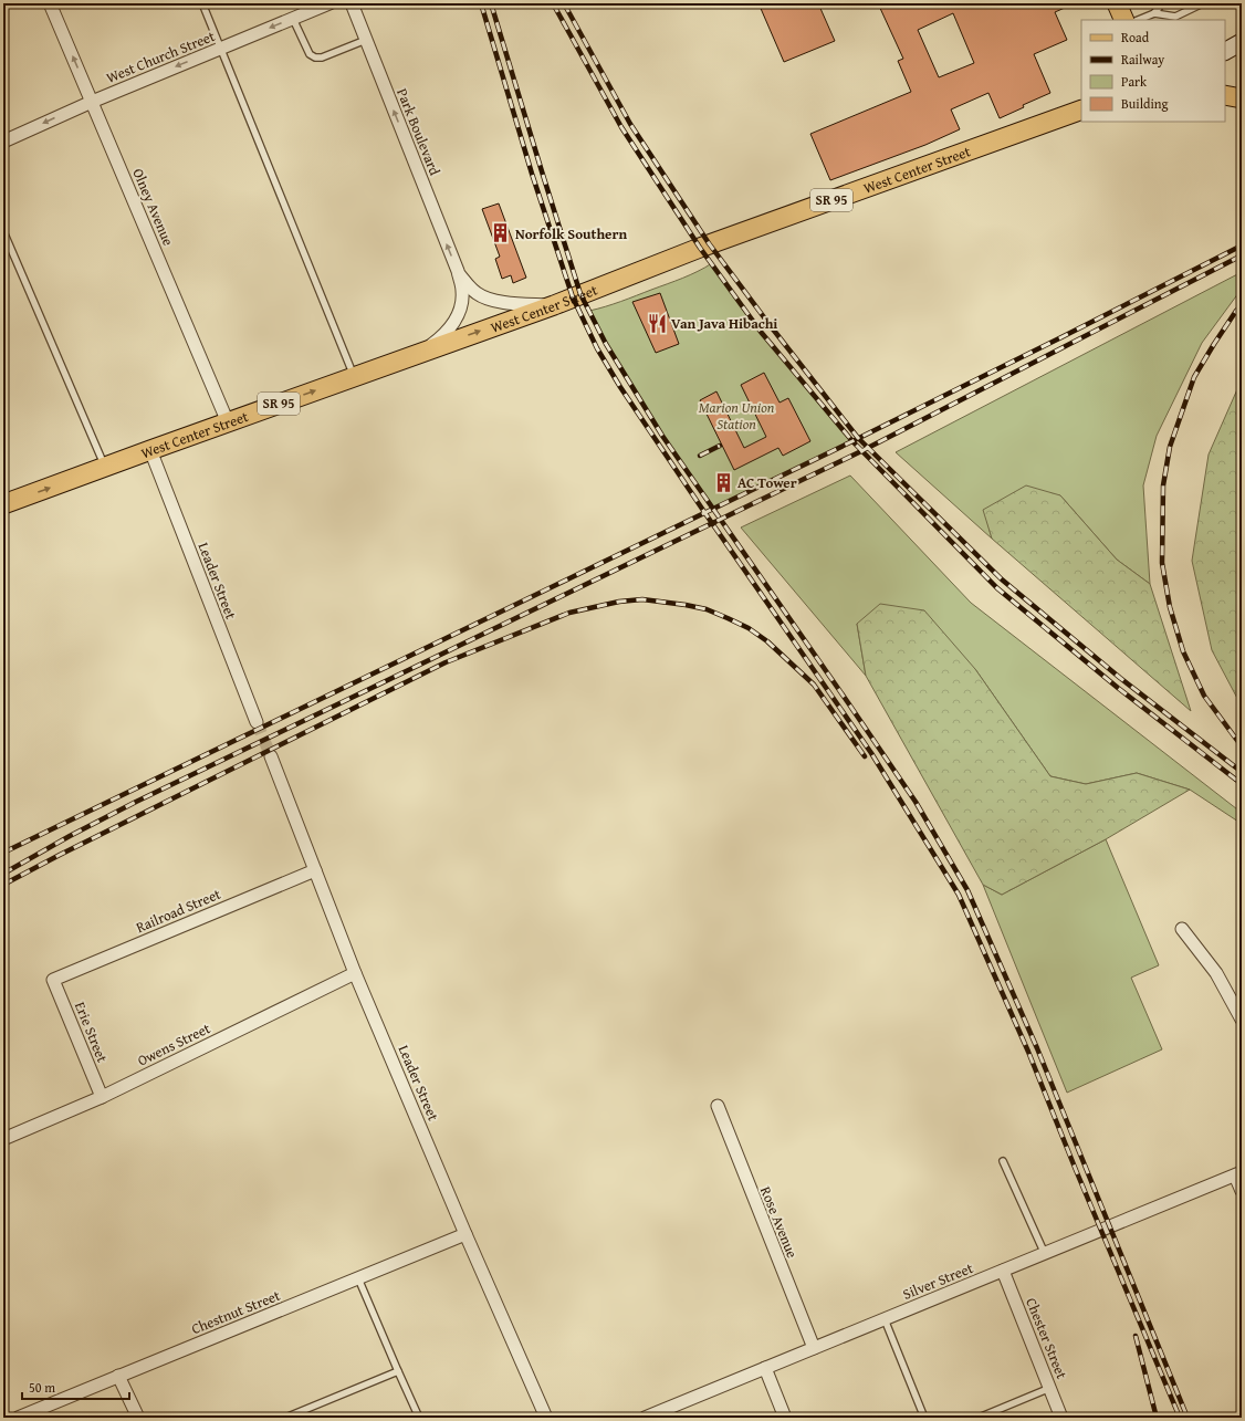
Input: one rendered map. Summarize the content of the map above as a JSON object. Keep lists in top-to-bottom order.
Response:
{
  "streets": {
    "main road": ["West Center Street", "SR 95"],
    "street": [
      "West Church Street",
      "Park Boulevard",
      "Olney Avenue",
      "Leader Street",
      "Railroad Street",
      "Erie Street",
      "Owens Street",
      "Rose Avenue",
      "Silver Street",
      "Chestnut Street",
      "Chester Street"
    ]
  },
  "crossings": [
    ["West Church Street", "Olney Avenue"],
    ["Park Boulevard", "West Center Street"],
    ["West Center Street", "Olney Avenue"],
    ["West Center Street", "Leader Street"],
    ["Leader Street", "Railroad Street"],
    ["Leader Street", "Owens Street"],
    ["Leader Street", "Chestnut Street"],
    ["Railroad Street", "Erie Street"],
    ["Erie Street", "Owens Street"],
    ["Rose Avenue", "Silver Street"],
    ["Silver Street", "Chester Street"]
  ],
  "one_way": ["West Church Street", "Park Boulevard"],
  "parks": ["Marion Union Station"],
  "places": {
    "building": ["Norfolk Southern", "AC Tower"],
    "restaurant": ["Van Java Hibachi"]
  },
  "legend": [
    "Road",
    "Railway",
    "Park",
    "Building"
  ],
  "scale_bar": "50 m"
}
